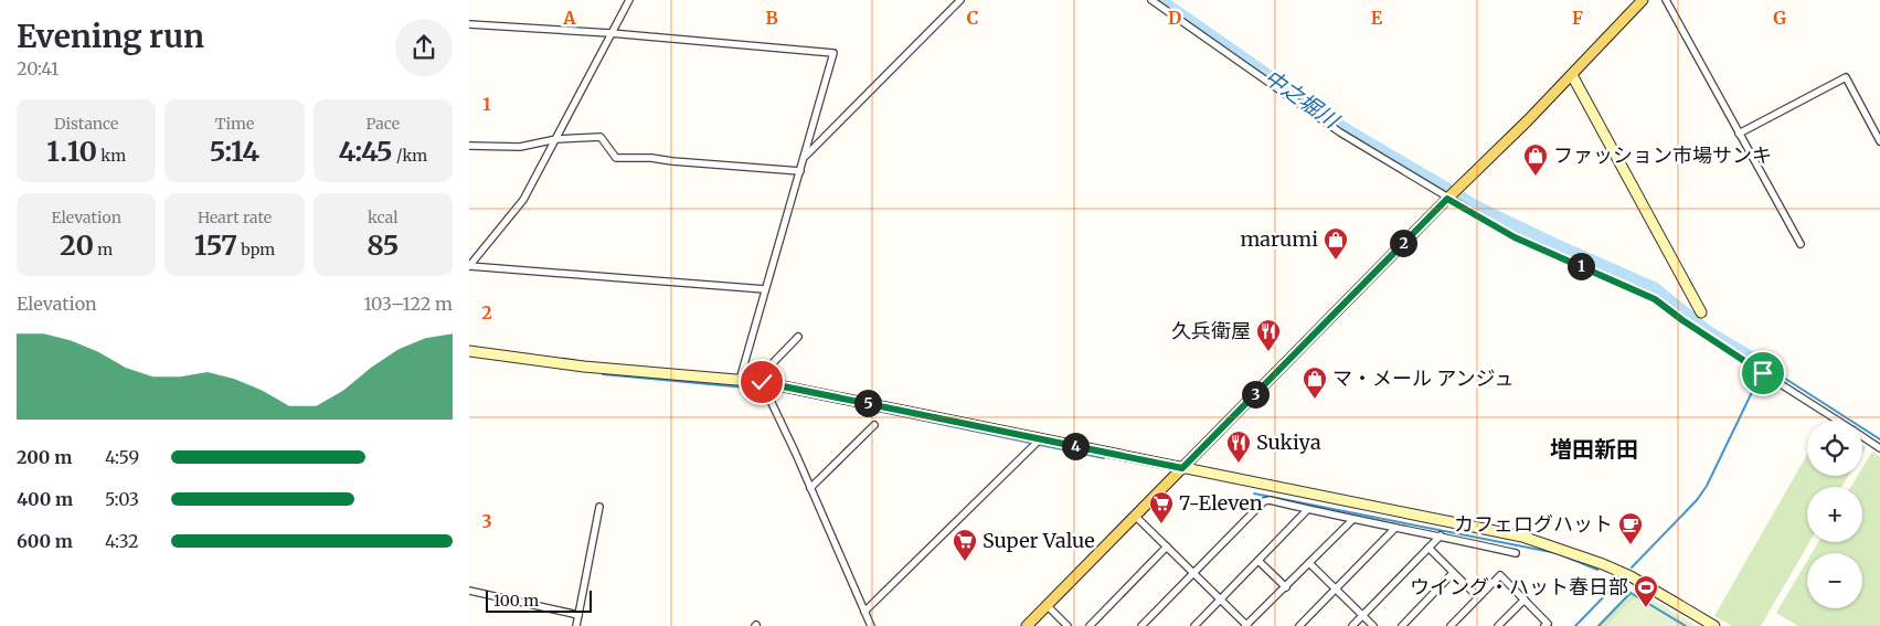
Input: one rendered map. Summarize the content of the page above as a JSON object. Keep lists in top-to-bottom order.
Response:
{
  "districts": ["増田新田"],
  "water": ["中之堀川"],
  "places": {
    "shop": ["ファッション市場サンキ", "marumi", "マ・メール アンジュ"],
    "restaurant": ["久兵衛屋", "Sukiya"],
    "supermarket": ["7-Eleven", "Super Value"],
    "cafe": ["カフェログハット"],
    "sports": ["ウイング・ハット春日部"]
  },
  "scale_bar": "100 m",
  "page": {
    "heading": ["Evening run", "20:41"],
    "stats": [
      ["Distance", "1.10 km"],
      ["Time", "5:14"],
      ["Pace", "4:45 /km"],
      ["Elevation", "20 m"],
      ["Heart rate", "157 bpm"],
      ["kcal", "85"]
    ],
    "pins": [
      "2",
      "1",
      "3",
      "5",
      "4"
    ],
    "chart": ["Elevation", "103–122 m"],
    "map_buttons": ["+", "−"],
    "list": [
      {
        "name": "200 m",
        "note": "4:59"
      },
      {
        "name": "400 m",
        "note": "5:03"
      },
      {
        "name": "600 m",
        "note": "4:32"
      }
    ],
    "scale": "100 m"
  },
  "grid": {
    "columns": [
      "A",
      "B",
      "C",
      "D",
      "E",
      "F",
      "G"
    ],
    "rows": ["1", "2", "3"]
  }
}
